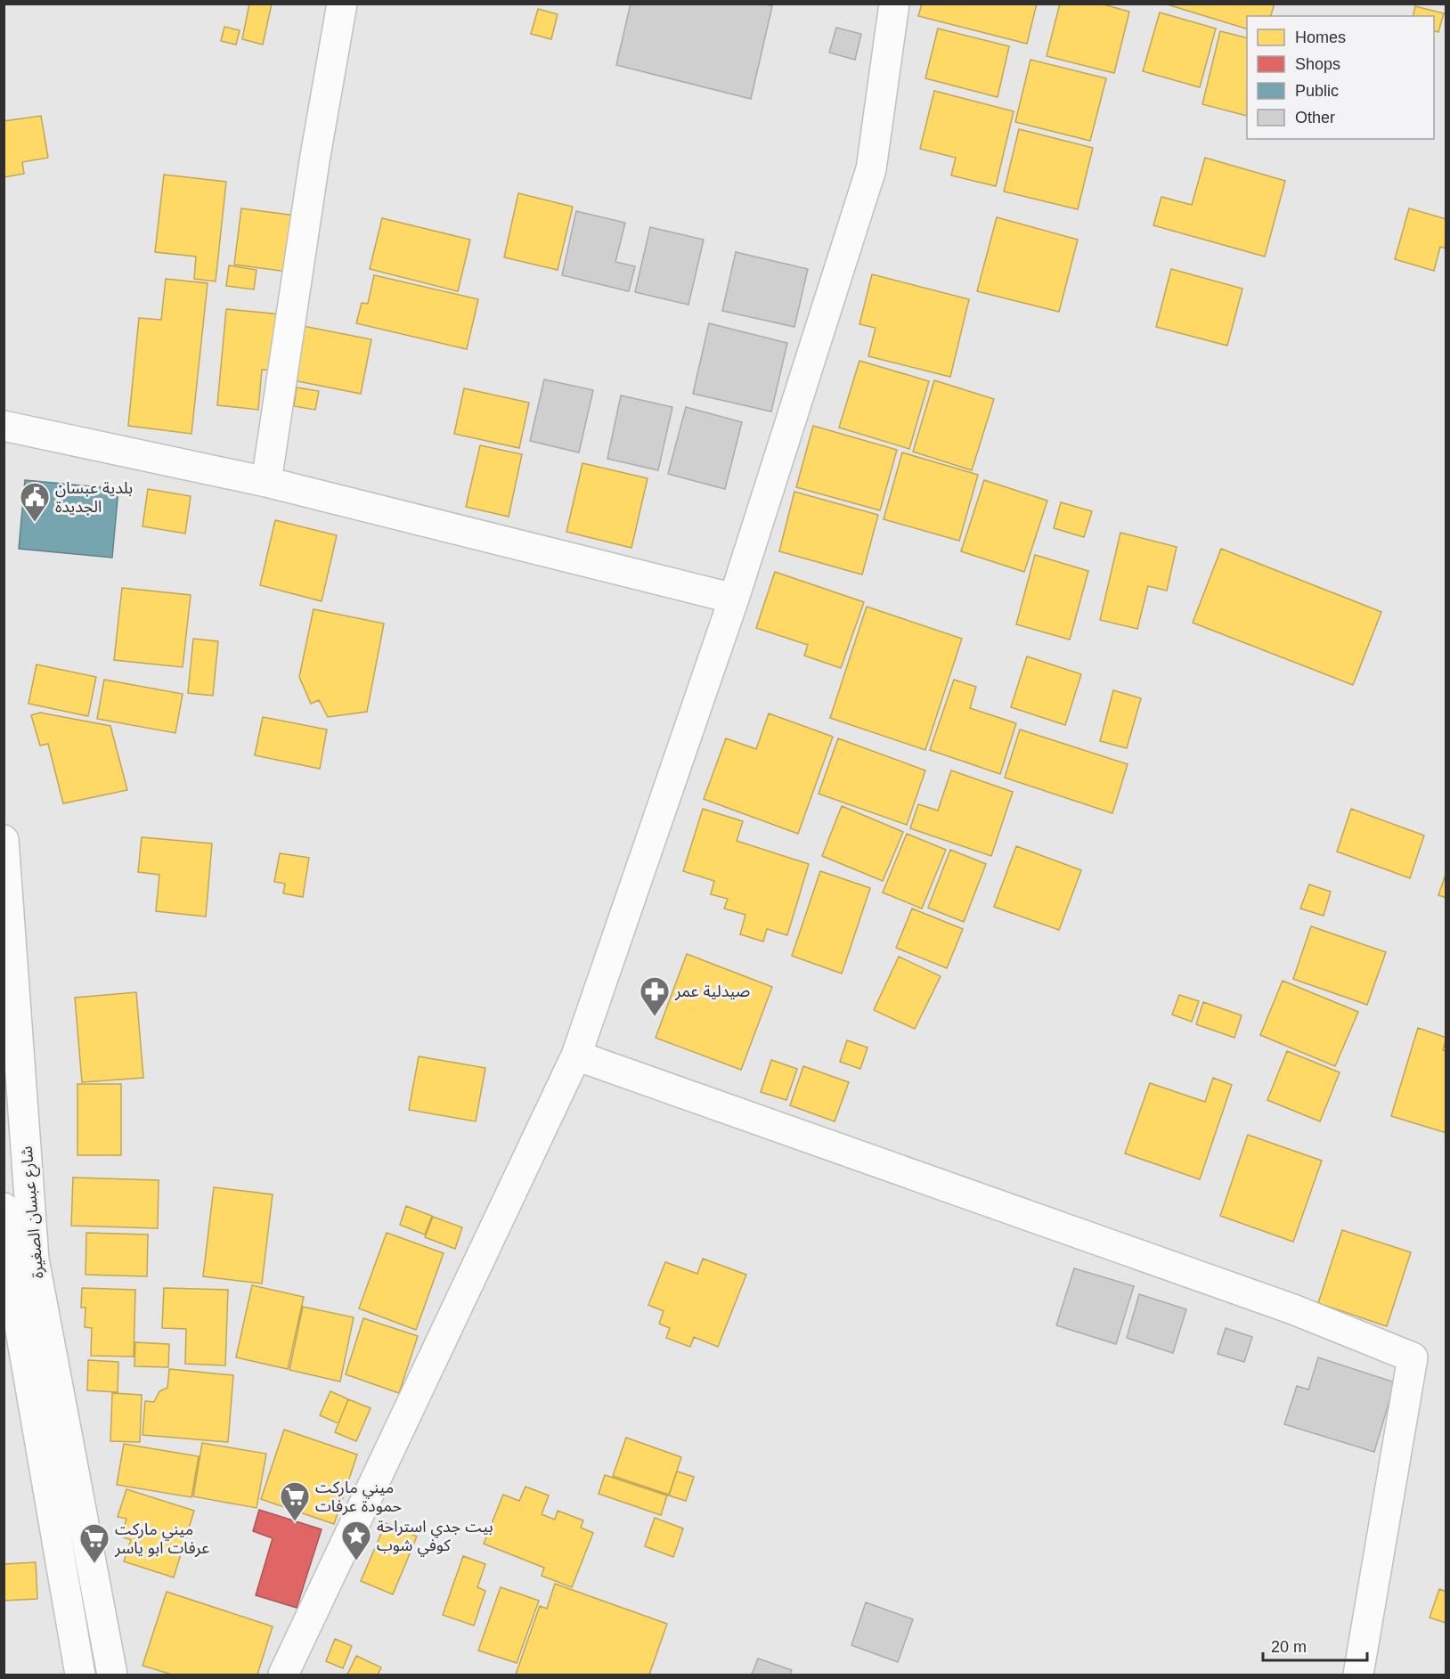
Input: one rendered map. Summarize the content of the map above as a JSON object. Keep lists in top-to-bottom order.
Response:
{
  "streets": {
    "street": ["شارع عبسان الصغيرة"]
  },
  "places": {
    "public building": ["بلدية عبسان الجديدة"],
    "pharmacy": ["صيدلية عمر"],
    "supermarket": ["ميني ماركت حمودة عرفات", "ميني ماركت عرفات ابو ياسر"],
    "place": ["بيت جدي استراحة كوفي شوب"]
  },
  "legend": [
    "Homes",
    "Shops",
    "Public",
    "Other"
  ],
  "scale_bar": "20 m"
}
